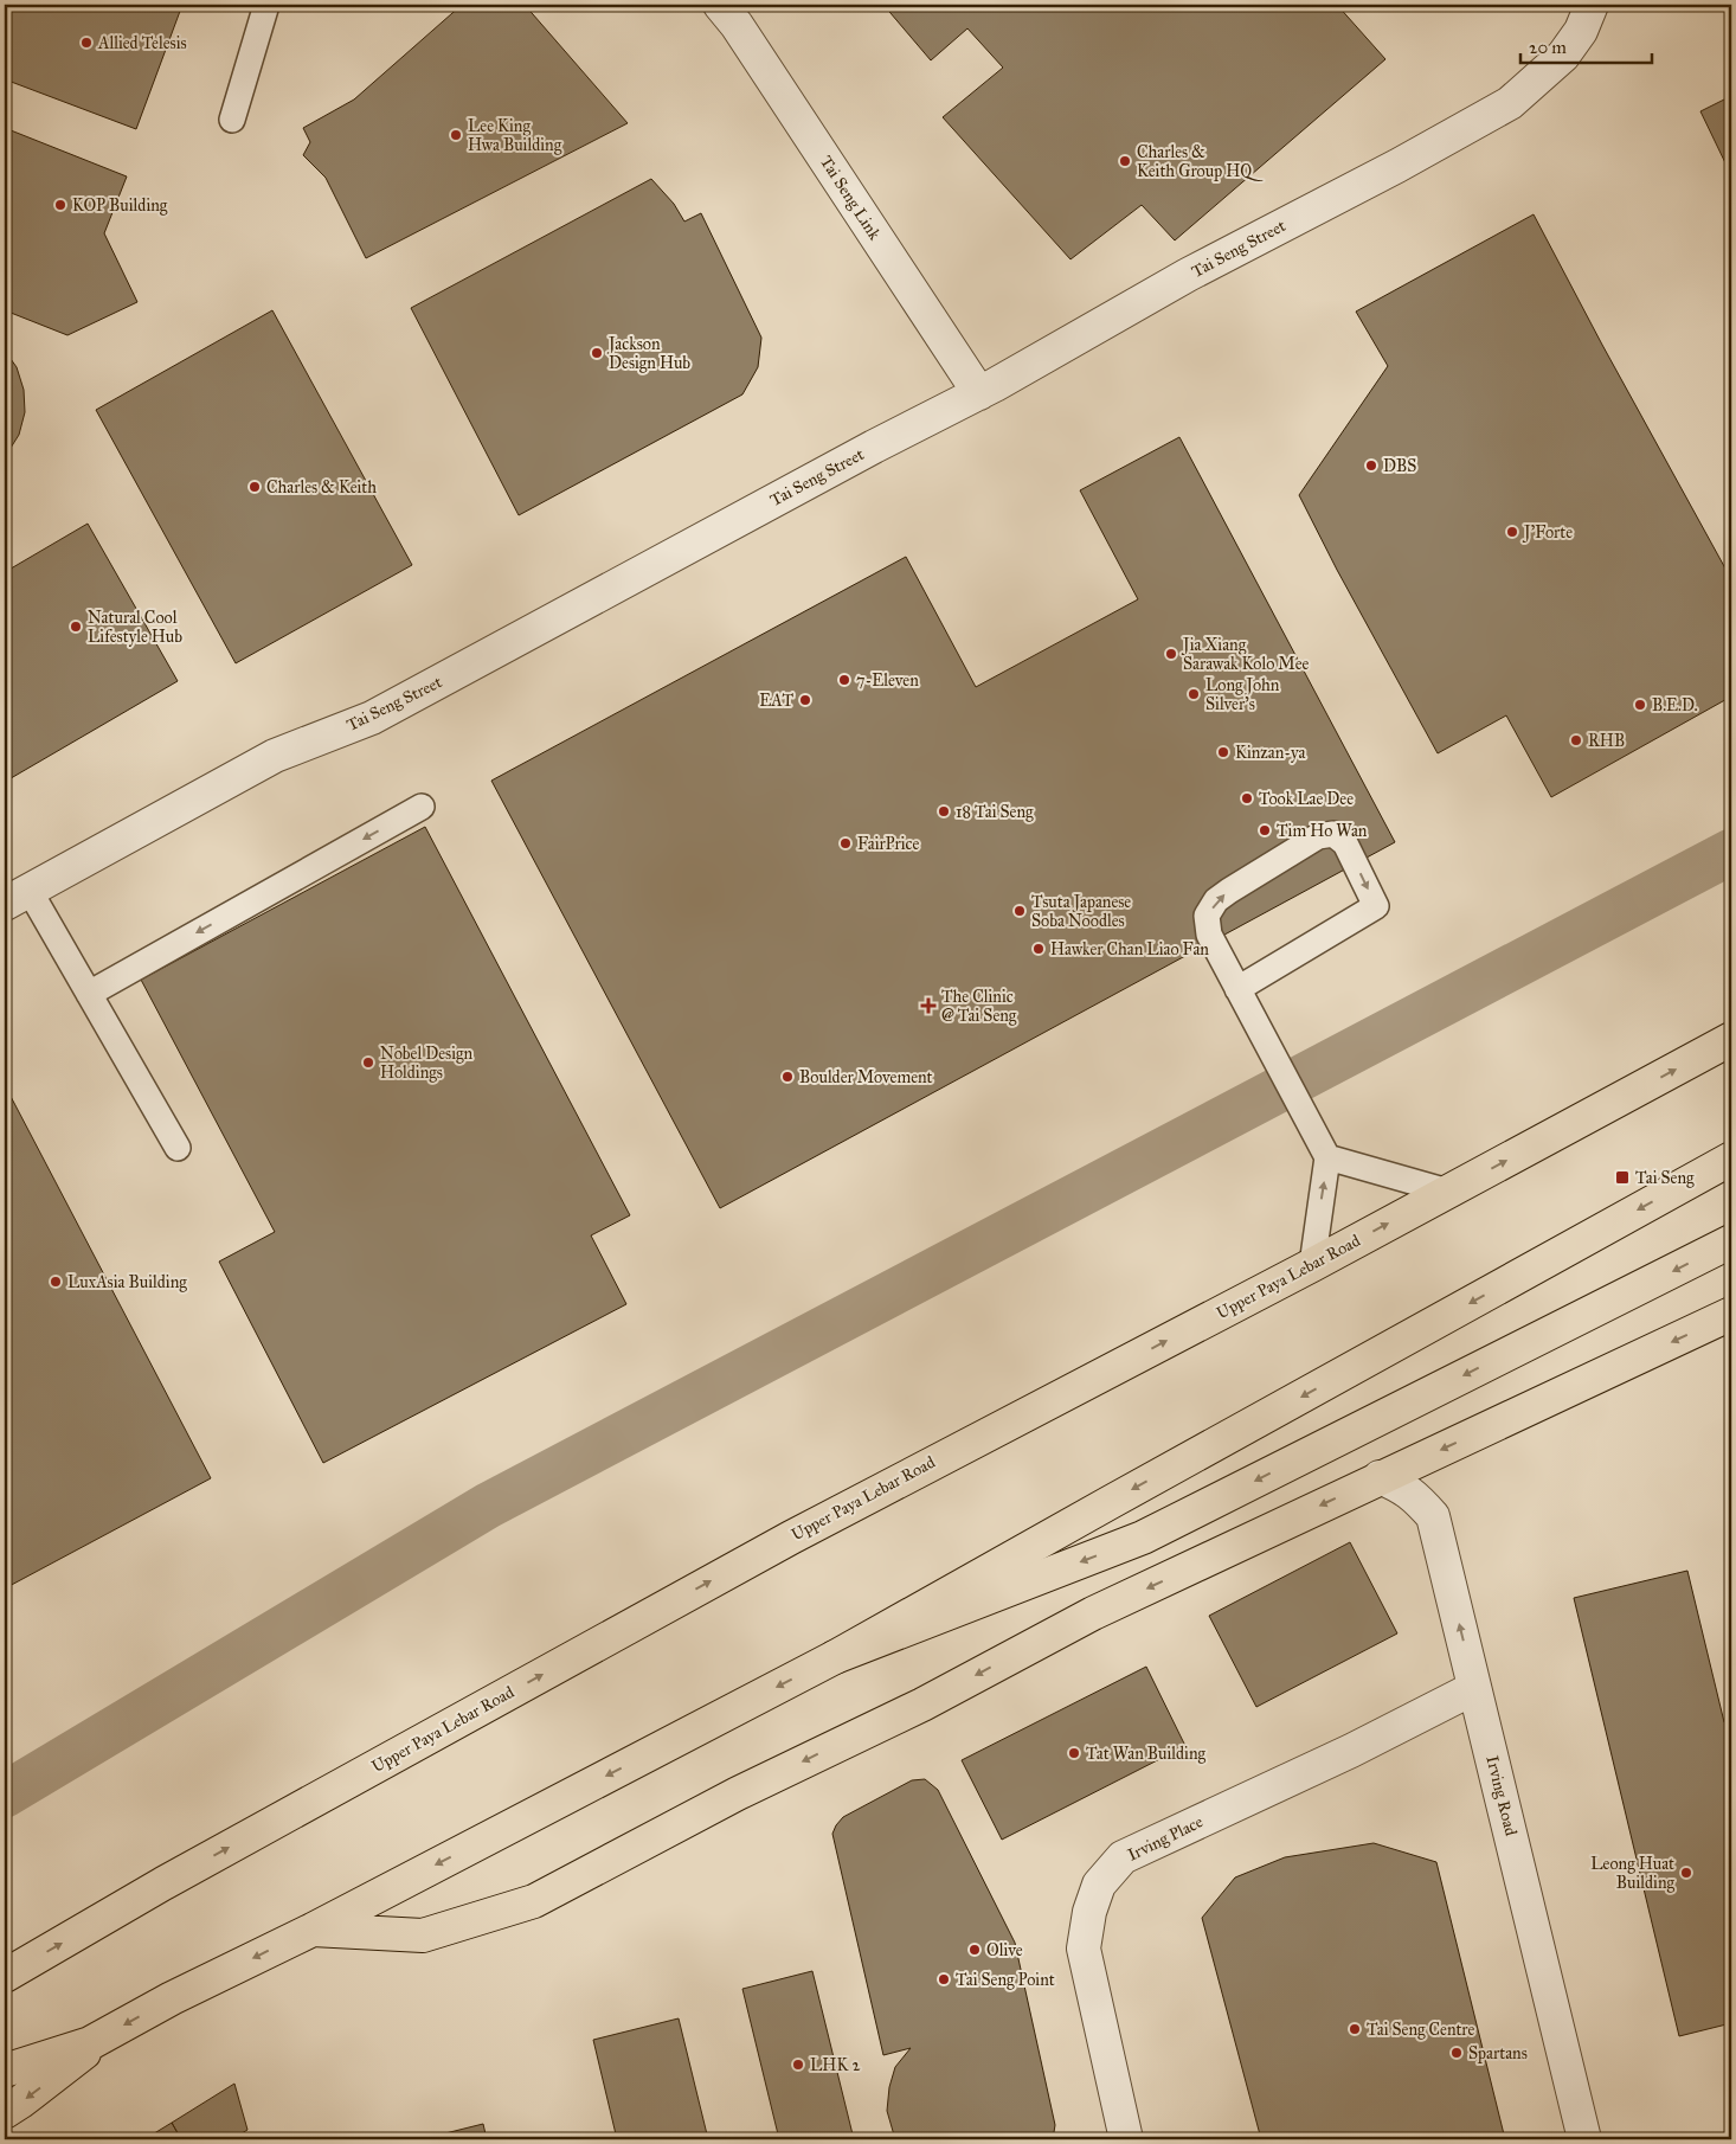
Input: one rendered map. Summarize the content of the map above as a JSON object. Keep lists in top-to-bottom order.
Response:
{
  "streets": {
    "main road": ["Upper Paya Lebar Road"],
    "street": [
      "Tai Seng Link",
      "Tai Seng Street",
      "Irving Road",
      "Irving Place"
    ]
  },
  "crossings": [
    ["Tai Seng Link", "Tai Seng Street"],
    ["Irving Road", "Irving Place"]
  ],
  "places": {
    "other": [
      "Allied Telesis",
      "Lee King Hwa Building",
      "Charles & Keith Group HQ",
      "KOP Building",
      "Jackson Design Hub",
      "DBS",
      "Charles & Keith",
      "J'Forte",
      "Natural Cool Lifestyle Hub",
      "Jia Xiang Sarawak Kolo Mee",
      "7-Eleven",
      "Long John Silver's",
      "EAT",
      "B.E.D.",
      "RHB",
      "Kinzan-ya",
      "Took Lae Dee",
      "18 Tai Seng",
      "Tim Ho Wan",
      "FairPrice",
      "Tsuta Japanese Soba Noodles",
      "Hawker Chan Liao Fan",
      "Nobel Design Holdings",
      "Boulder Movement",
      "LuxAsia Building",
      "Tat Wan Building",
      "Leong Huat Building",
      "Olive",
      "Tai Seng Point",
      "Tai Seng Centre",
      "Spartans",
      "LHK 2"
    ],
    "health": ["The Clinic @ Tai Seng"],
    "transit": ["Tai Seng"]
  },
  "scale_bar": "20 m"
}
